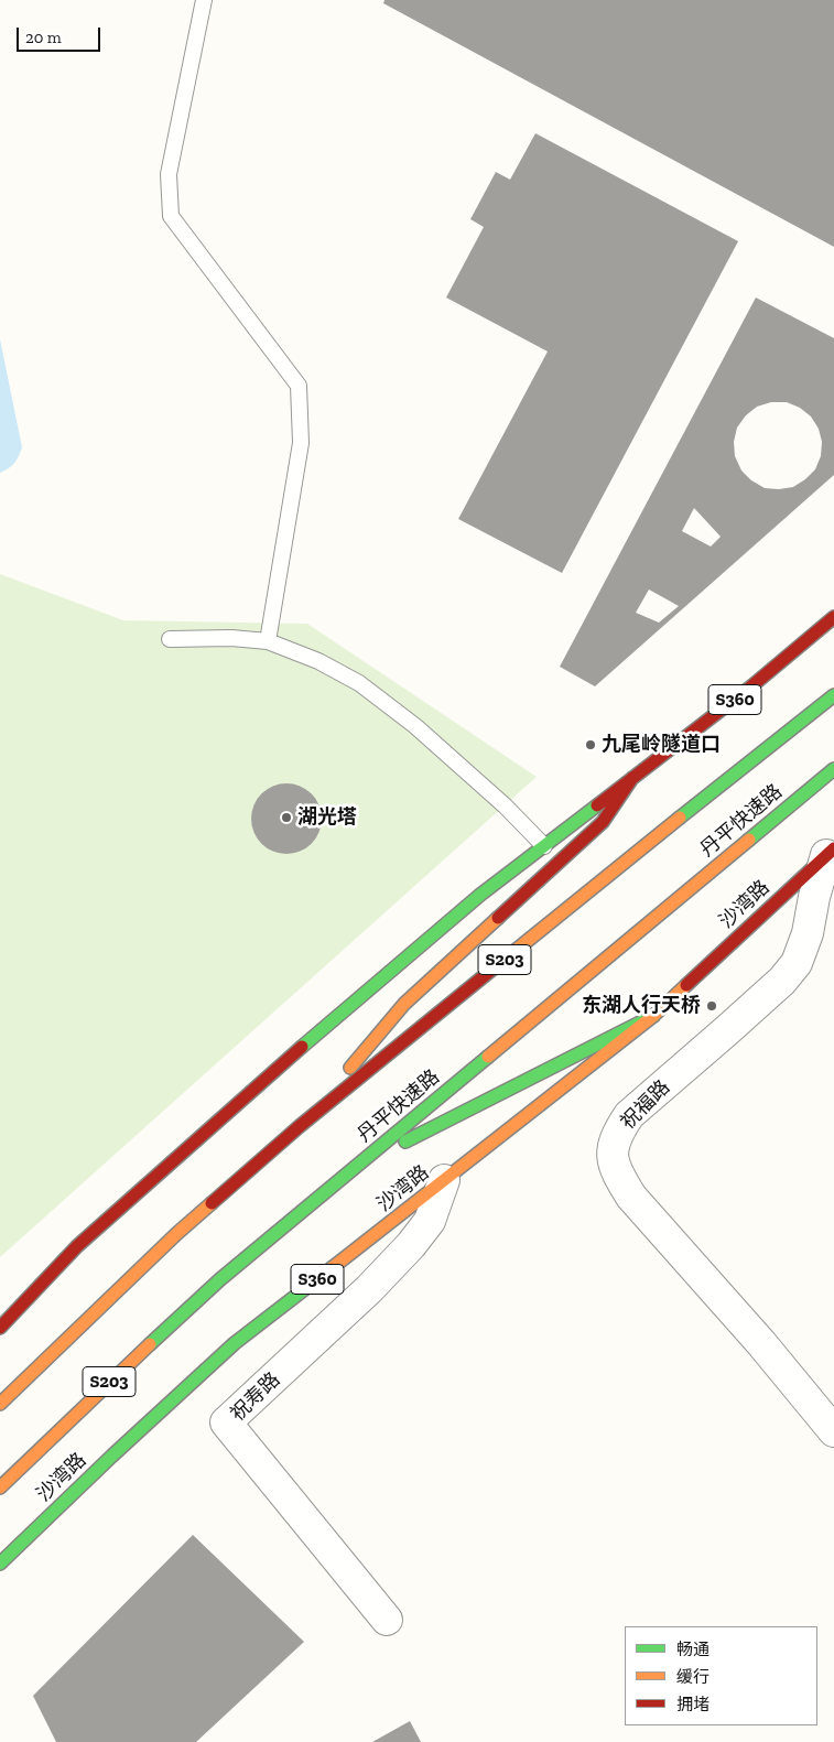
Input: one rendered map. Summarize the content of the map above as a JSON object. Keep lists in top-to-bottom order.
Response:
{
  "streets": {
    "main road": [
      "S360",
      "丹平快速路",
      "沙湾路",
      "S203"
    ],
    "street": ["祝福路", "祝寿路"]
  },
  "crossings": [
    ["沙湾路", "祝福路"],
    ["沙湾路", "祝寿路"]
  ],
  "places": ["九尾岭隧道口", "湖光塔", "东湖人行天桥"],
  "legend": ["畅通", "缓行", "拥堵"],
  "scale_bar": "20 m"
}
